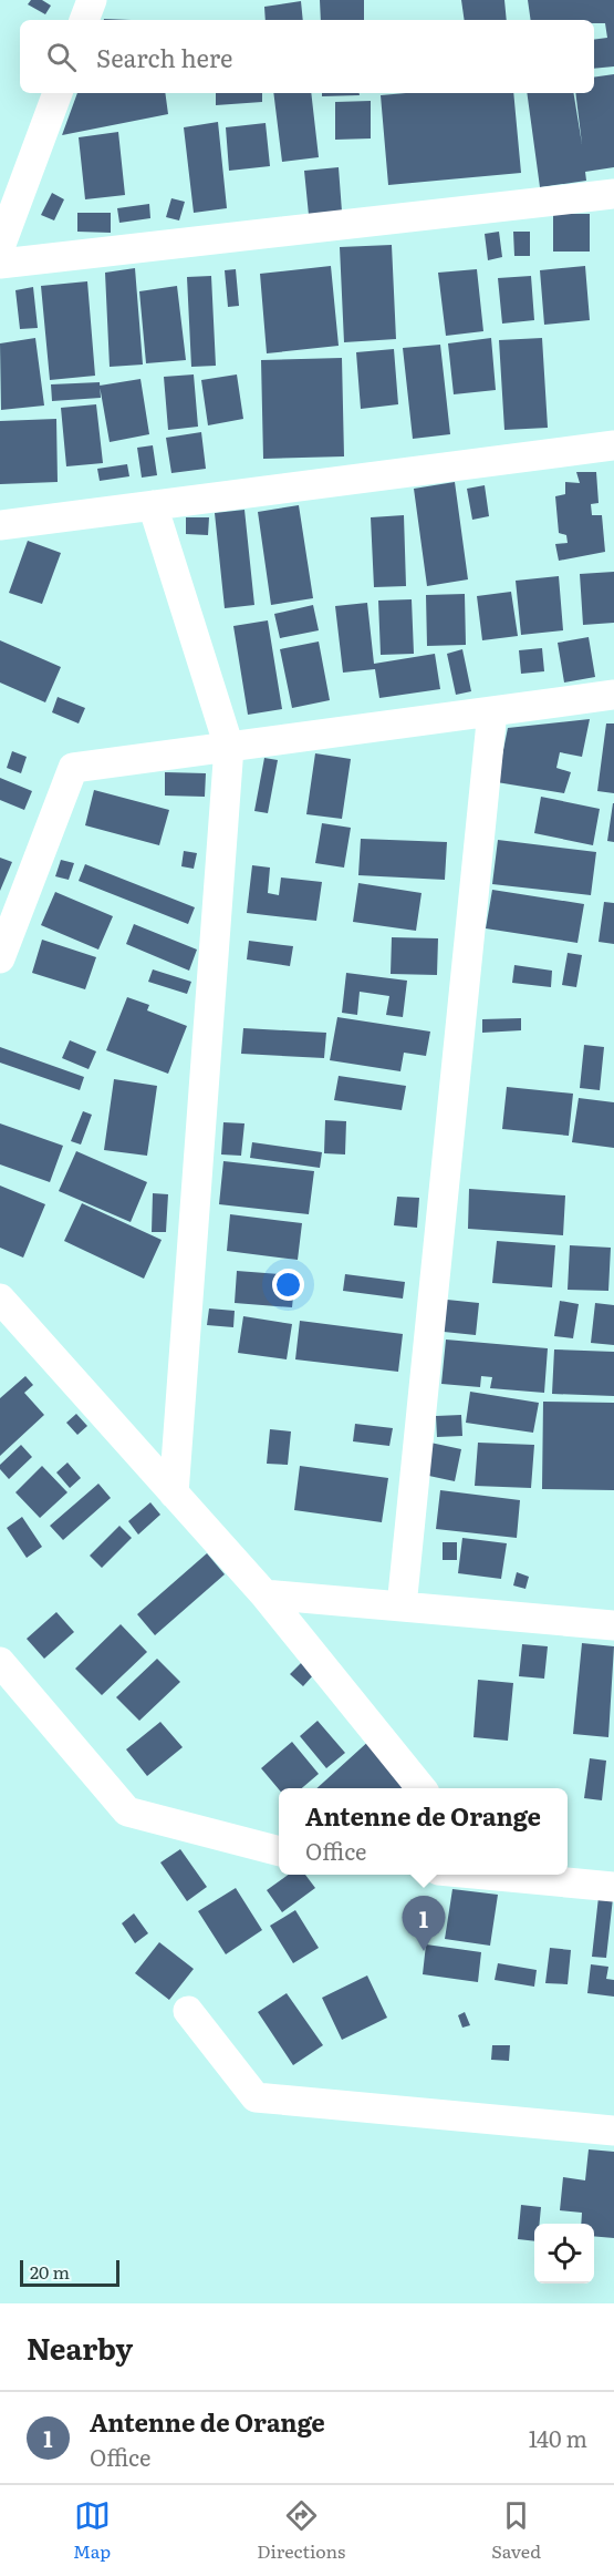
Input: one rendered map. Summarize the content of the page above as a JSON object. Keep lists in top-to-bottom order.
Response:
{
  "scale_bar": "20 m",
  "page": {
    "search": "Search here",
    "popup": ["Antenne de Orange", "Office"],
    "pins": "1",
    "scale": "20 m",
    "heading": "Nearby",
    "list": [
      {
        "mark": "1",
        "name": "Antenne de Orange",
        "note": "Office",
        "value": "140 m"
      }
    ],
    "nav": ["Map", "Directions", "Saved"]
  }
}
